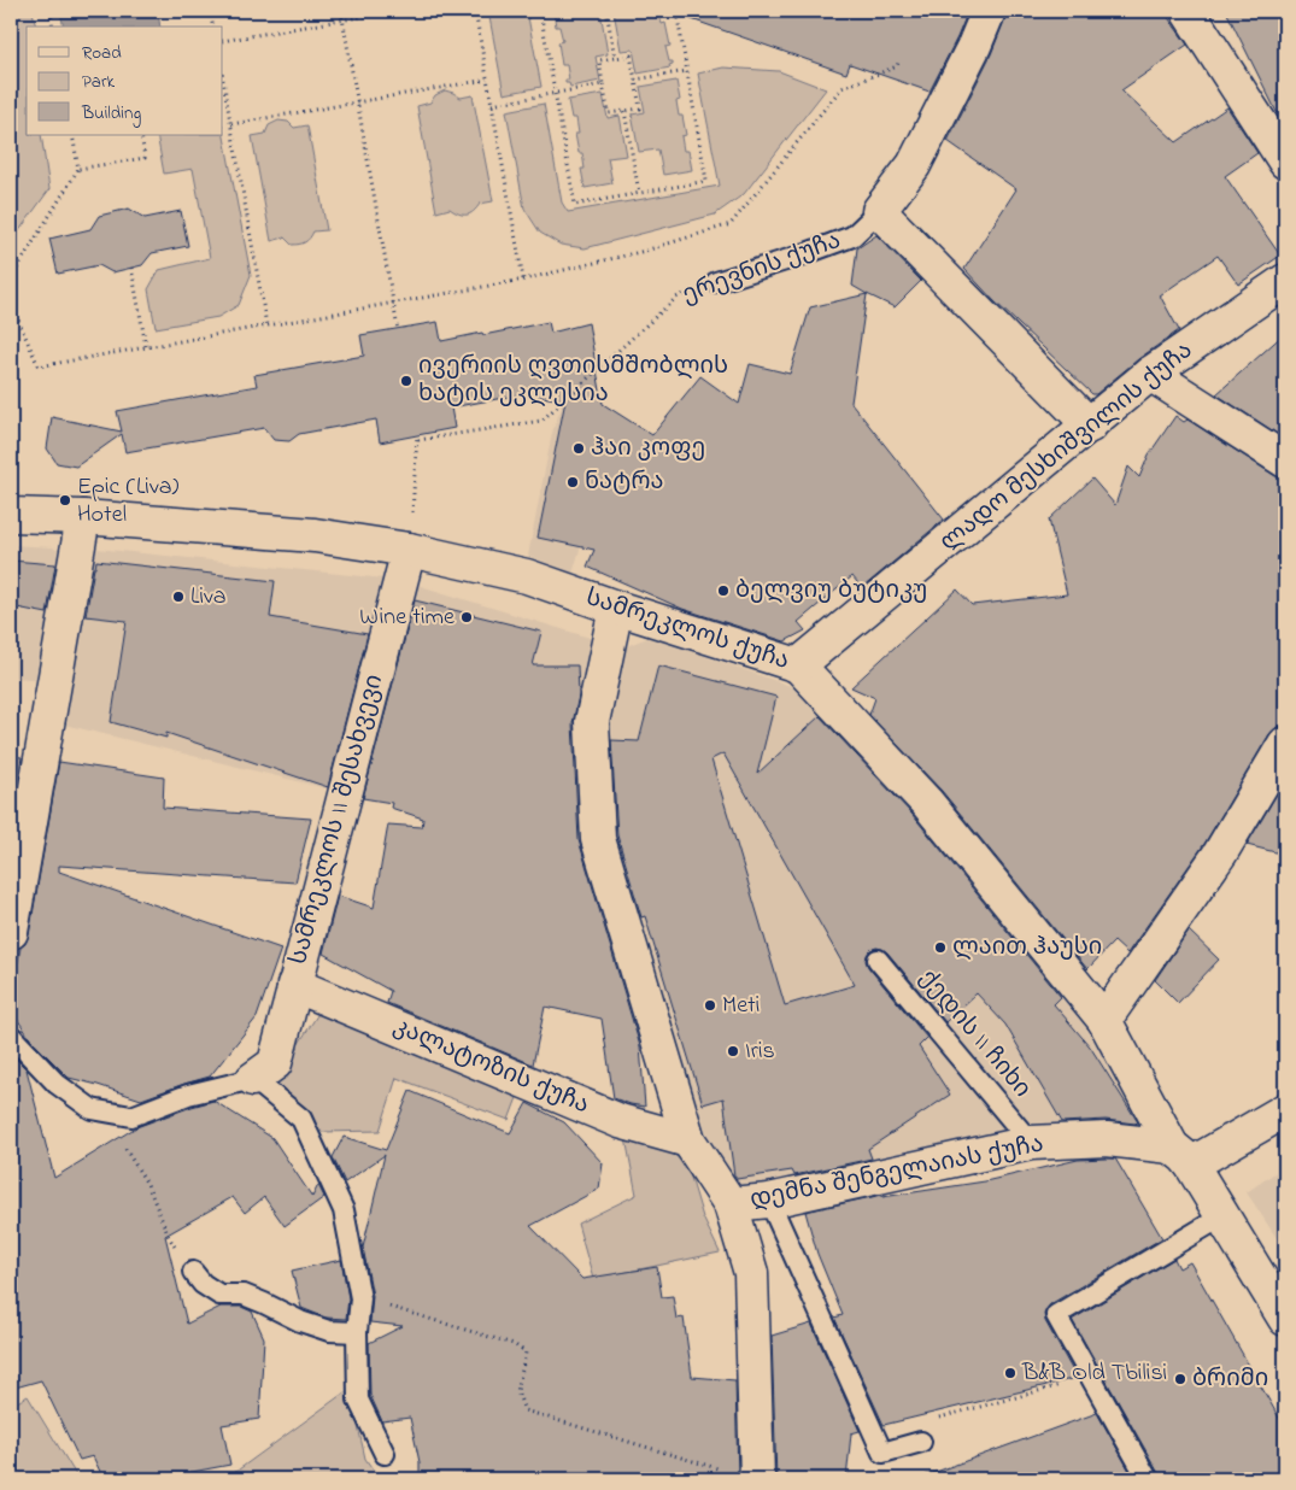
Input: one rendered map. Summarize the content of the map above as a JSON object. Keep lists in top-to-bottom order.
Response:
{
  "streets": {
    "street": [
      "ლადო მესხიშვილის ქუჩა",
      "სამრეკლოს ქუჩა",
      "სამრეკლოს II შესახვევი",
      "კალატოზის ქუჩა",
      "დემნა შენგელაიას ქუჩა"
    ],
    "lane": ["ერევნის ქუჩა", "ქედის II ჩიხი"]
  },
  "crossings": [
    ["ერევნის ქუჩა", "სამრეკლოს ქუჩა"],
    ["ერევნის ქუჩა", "სამრეკლოს II შესახვევი"],
    ["ლადო მესხიშვილის ქუჩა", "სამრეკლოს ქუჩა"],
    ["სამრეკლოს ქუჩა", "სამრეკლოს II შესახვევი"],
    ["სამრეკლოს ქუჩა", "დემნა შენგელაიას ქუჩა"],
    ["სამრეკლოს II შესახვევი", "კალატოზის ქუჩა"],
    ["ქედის II ჩიხი", "დემნა შენგელაიას ქუჩა"]
  ],
  "places": [
    "ივერიის ღვთისმშობლის ხატის ეკლესია",
    "ჰაი კოფე",
    "ნატრა",
    "Epic (Liva) Hotel",
    "ბელვიუ ბუტიკუ",
    "Liva",
    "Wine time",
    "ლაით ჰაუსი",
    "Meti",
    "Iris",
    "B&B Old Tbilisi",
    "ბრიმი"
  ],
  "legend": ["Road", "Park", "Building"]
}
